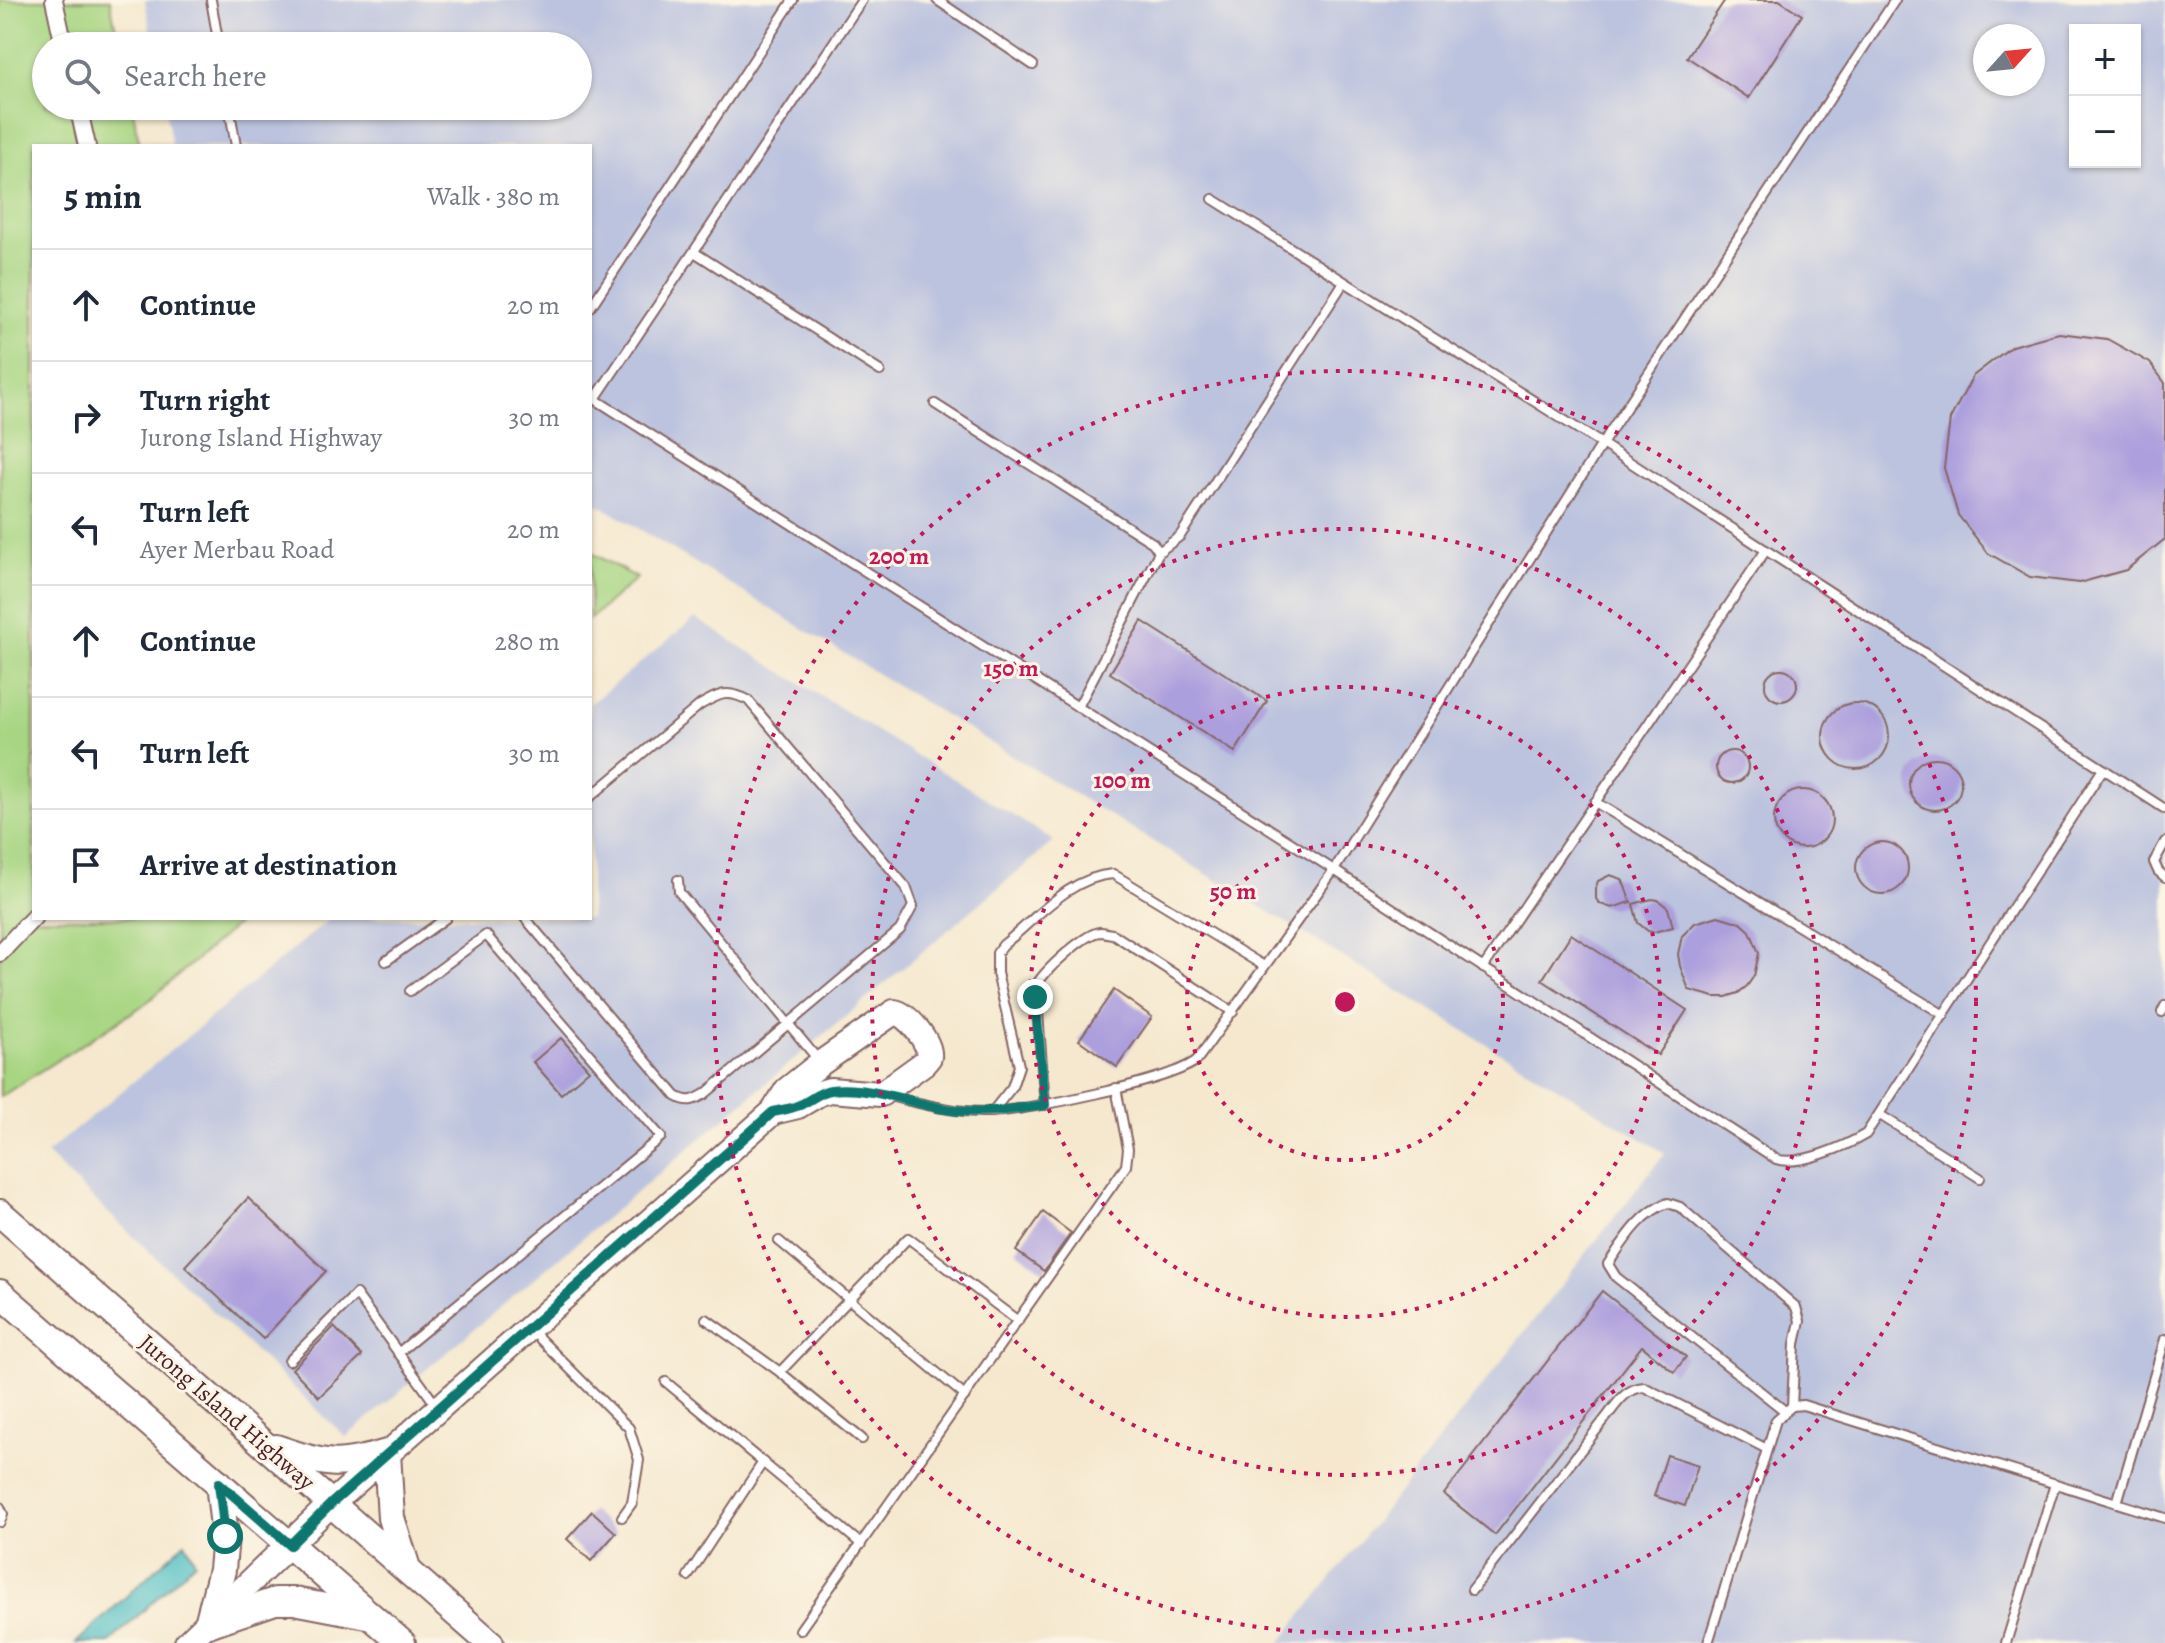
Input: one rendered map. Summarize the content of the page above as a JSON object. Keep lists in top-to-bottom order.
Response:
{
  "streets": {
    "main road": ["Jurong Island Highway"]
  },
  "north": "top right",
  "page": {
    "map_buttons": ["+", "−"],
    "search": "Search here",
    "heading": ["5 min", "Walk · 380 m"],
    "list": [
      ["Continue", "20 m"],
      ["Turn right", "Jurong Island Highway", "30 m"],
      ["Turn left", "Ayer Merbau Road", "20 m"],
      ["Continue", "280 m"],
      ["Turn left", "30 m"],
      "Arrive at destination"
    ]
  },
  "rings": [
    "200 m",
    "150 m",
    "100 m",
    "50 m"
  ]
}
